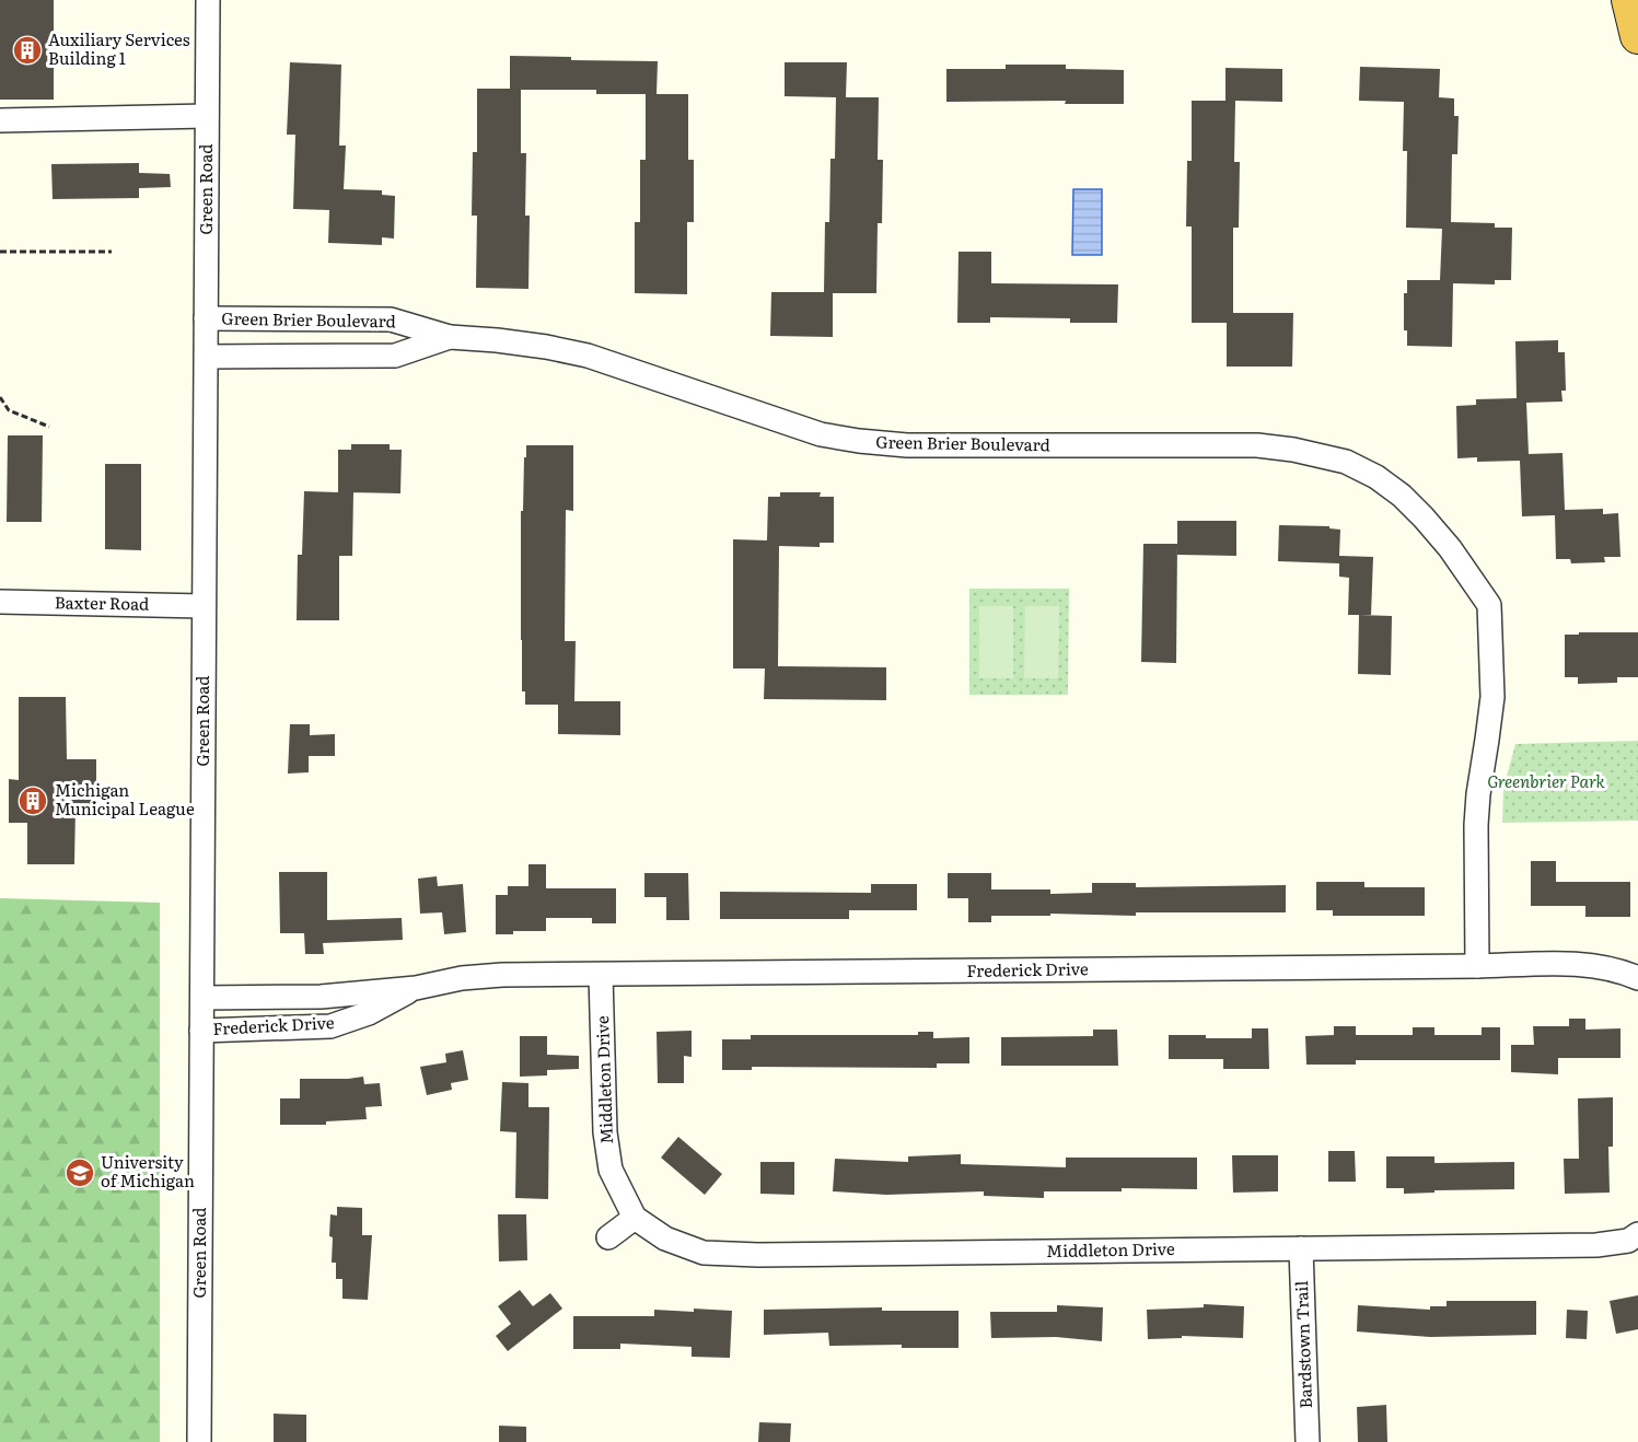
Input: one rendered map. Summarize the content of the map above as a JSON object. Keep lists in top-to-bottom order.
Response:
{
  "streets": {
    "street": [
      "Green Road",
      "Green Brier Boulevard",
      "Baxter Road",
      "Frederick Drive",
      "Middleton Drive",
      "Bardstown Trail"
    ]
  },
  "crossings": [
    ["Green Road", "Green Brier Boulevard"],
    ["Green Road", "Baxter Road"],
    ["Green Road", "Frederick Drive"],
    ["Green Brier Boulevard", "Frederick Drive"],
    ["Frederick Drive", "Middleton Drive"],
    ["Middleton Drive", "Bardstown Trail"]
  ],
  "parks": ["Greenbrier Park"],
  "places": {
    "building": ["Auxiliary Services Building 1", "Michigan Municipal League"],
    "school or university": ["University of Michigan"]
  }
}
